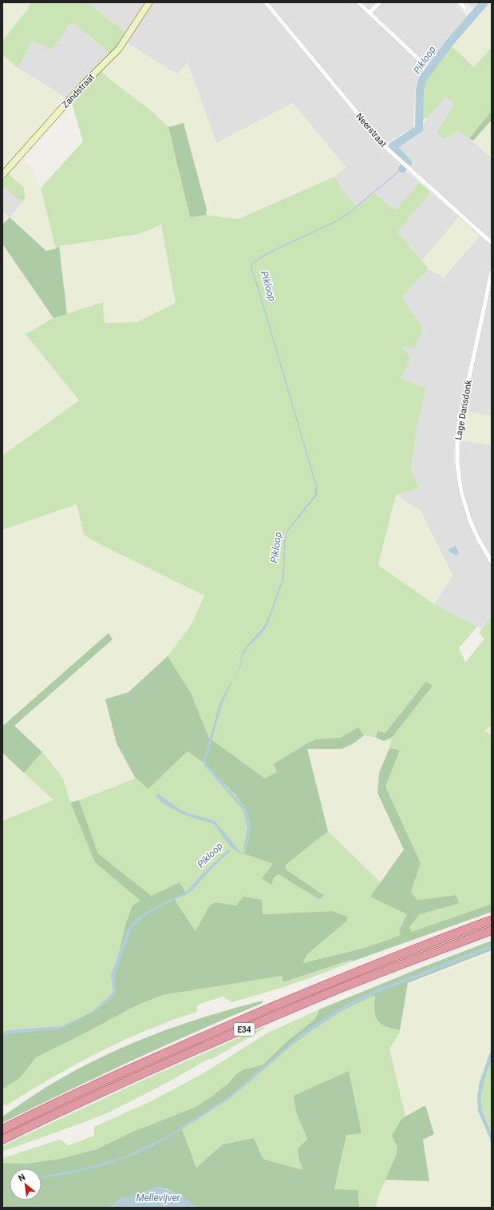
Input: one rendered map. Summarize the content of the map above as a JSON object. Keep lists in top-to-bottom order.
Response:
{
  "streets": {
    "highway": ["E34"],
    "street": ["Zandstraat", "Neerstraat", "Lage Darisdonk"]
  },
  "water": ["Pikloop", "Mellevijver"],
  "north": "top left"
}
